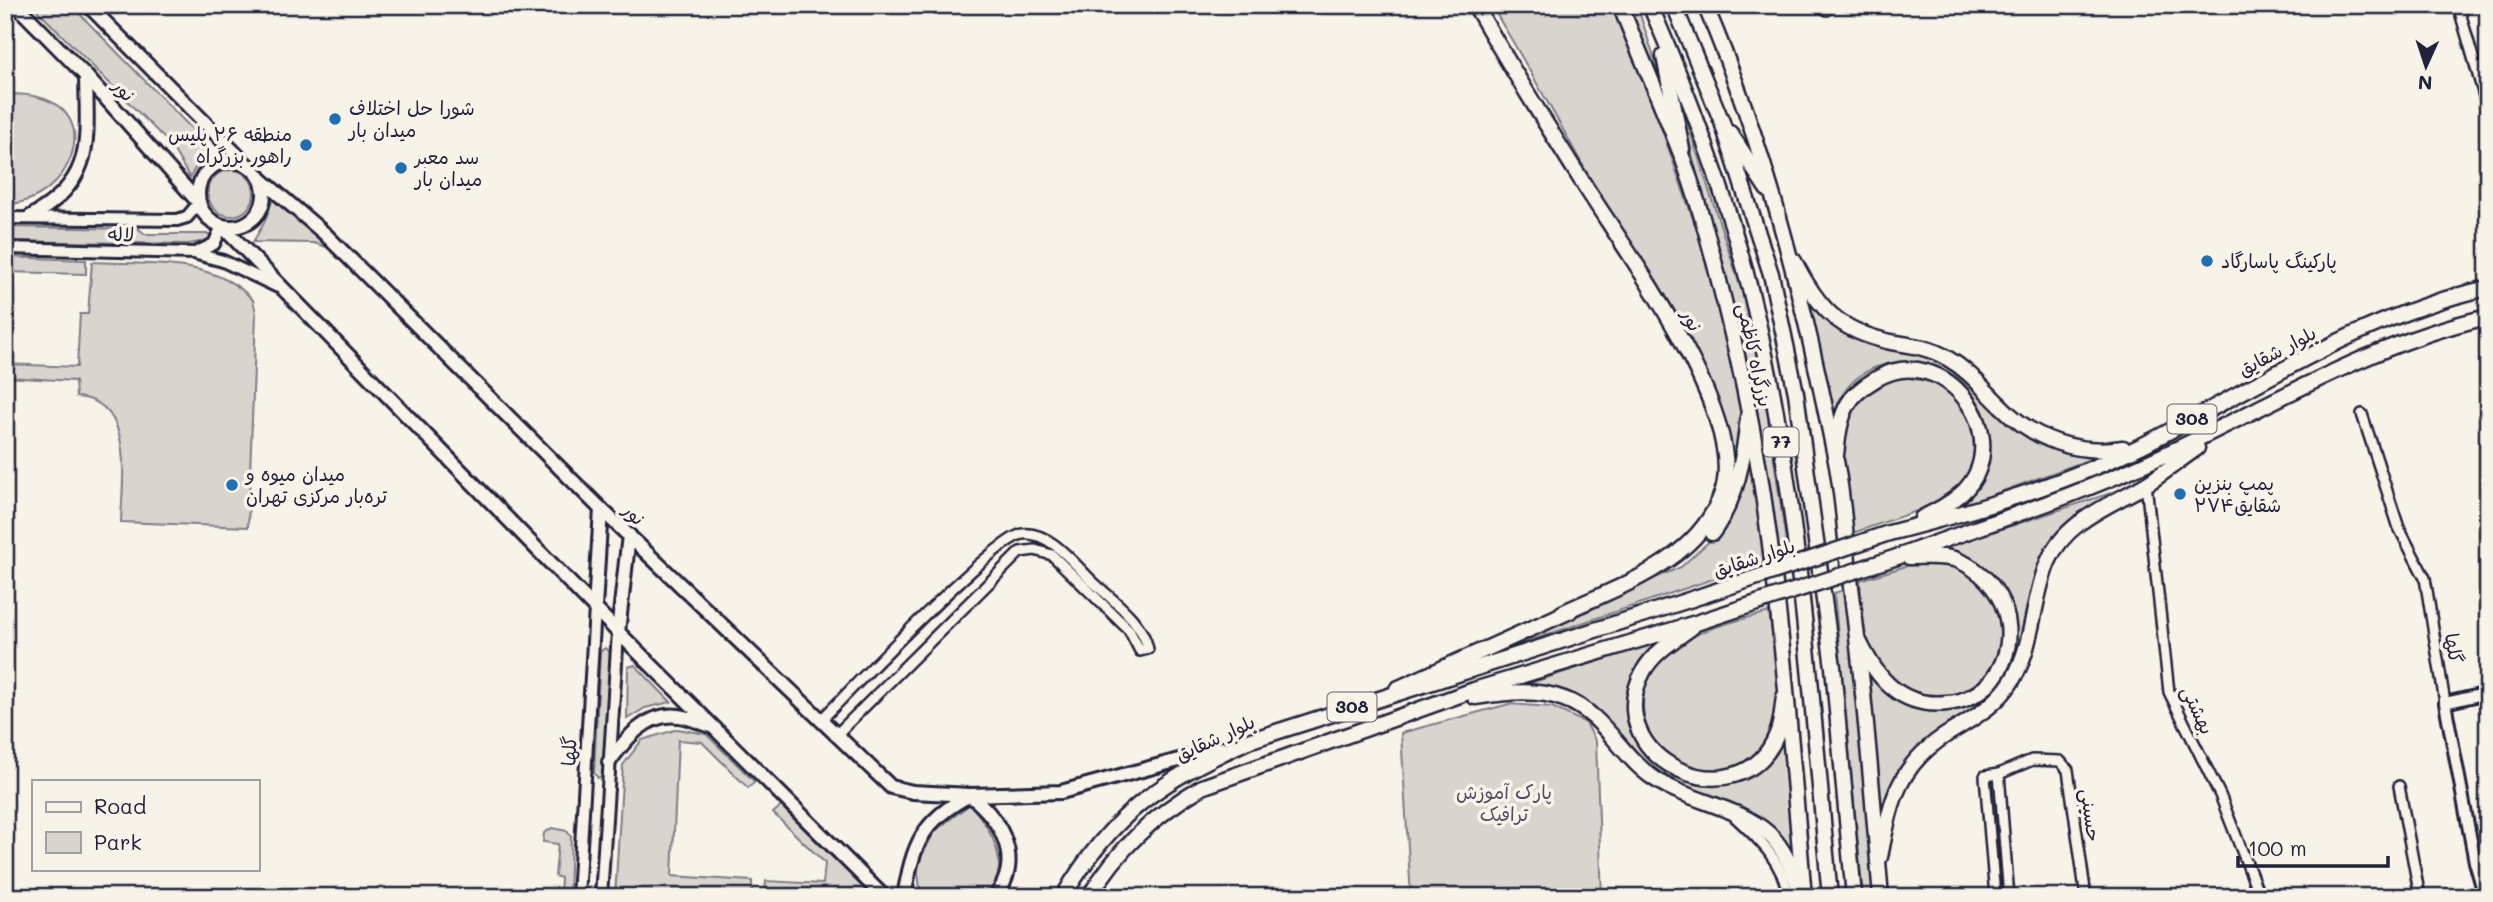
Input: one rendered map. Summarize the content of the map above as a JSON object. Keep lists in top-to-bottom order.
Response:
{
  "streets": {
    "main road": [
      "نور",
      "بلوار شقایق",
      "بزرگراه کاظمی",
      "308",
      "77"
    ],
    "street": [
      "لاله",
      "گلها",
      "بهشتی",
      "حسینی"
    ]
  },
  "crossings": [
    ["نور", "لاله"],
    ["نور", "بلوار شقایق"]
  ],
  "parks": ["پارک آموزش ترافیک"],
  "places": [
    "شورا حل اختلاف میدان بار",
    "منطقه ۲۶ پلیس راهور بزرگراه",
    "سد معبر میدان بار",
    "پارکینگ پاسارگاد",
    "میدان میوه و تره‌بار مرکزی تهران",
    "پمپ بنزین ۲۷۴شقایق"
  ],
  "legend": ["Road", "Park"],
  "scale_bar": "100 m",
  "north": "bottom"
}
